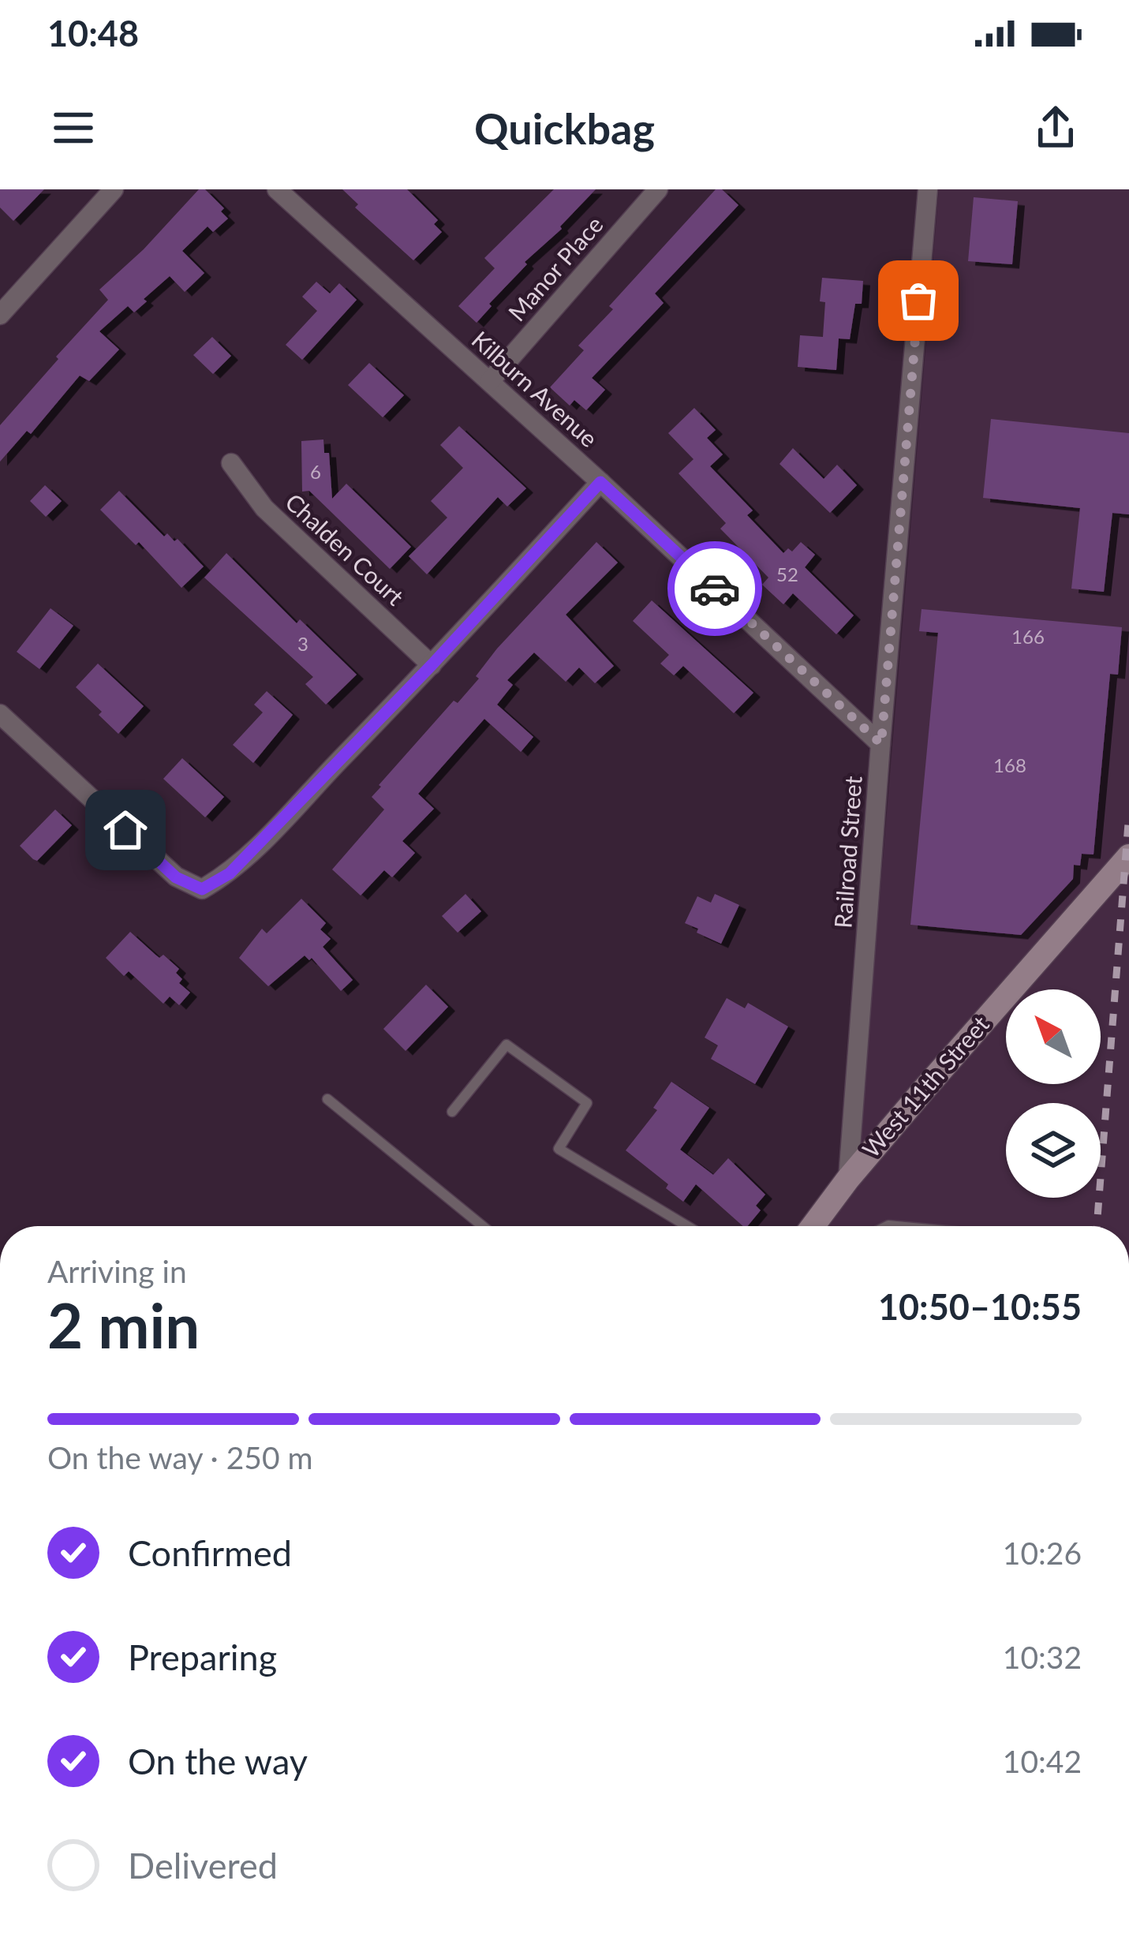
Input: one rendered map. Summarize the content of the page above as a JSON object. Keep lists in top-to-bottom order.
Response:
{
  "streets": {
    "street": [
      "Manor Place",
      "Kilburn Avenue",
      "Chalden Court",
      "Railroad Street",
      "West 11th Street"
    ]
  },
  "crossings": [
    ["Manor Place", "Kilburn Avenue"],
    ["Kilburn Avenue", "Railroad Street"],
    ["Railroad Street", "West 11th Street"]
  ],
  "house_numbers": [
    "6",
    "52",
    "166",
    "3",
    "168"
  ],
  "north": "top left",
  "page": {
    "status": "10:48",
    "header": "Quickbag",
    "heading": ["2 min", "Arriving in", "10:50–10:55"],
    "bar": "On the way · 250 m",
    "list": [
      ["Confirmed", "10:26"],
      ["Preparing", "10:32"],
      ["On the way", "10:42"],
      "Delivered"
    ]
  }
}
